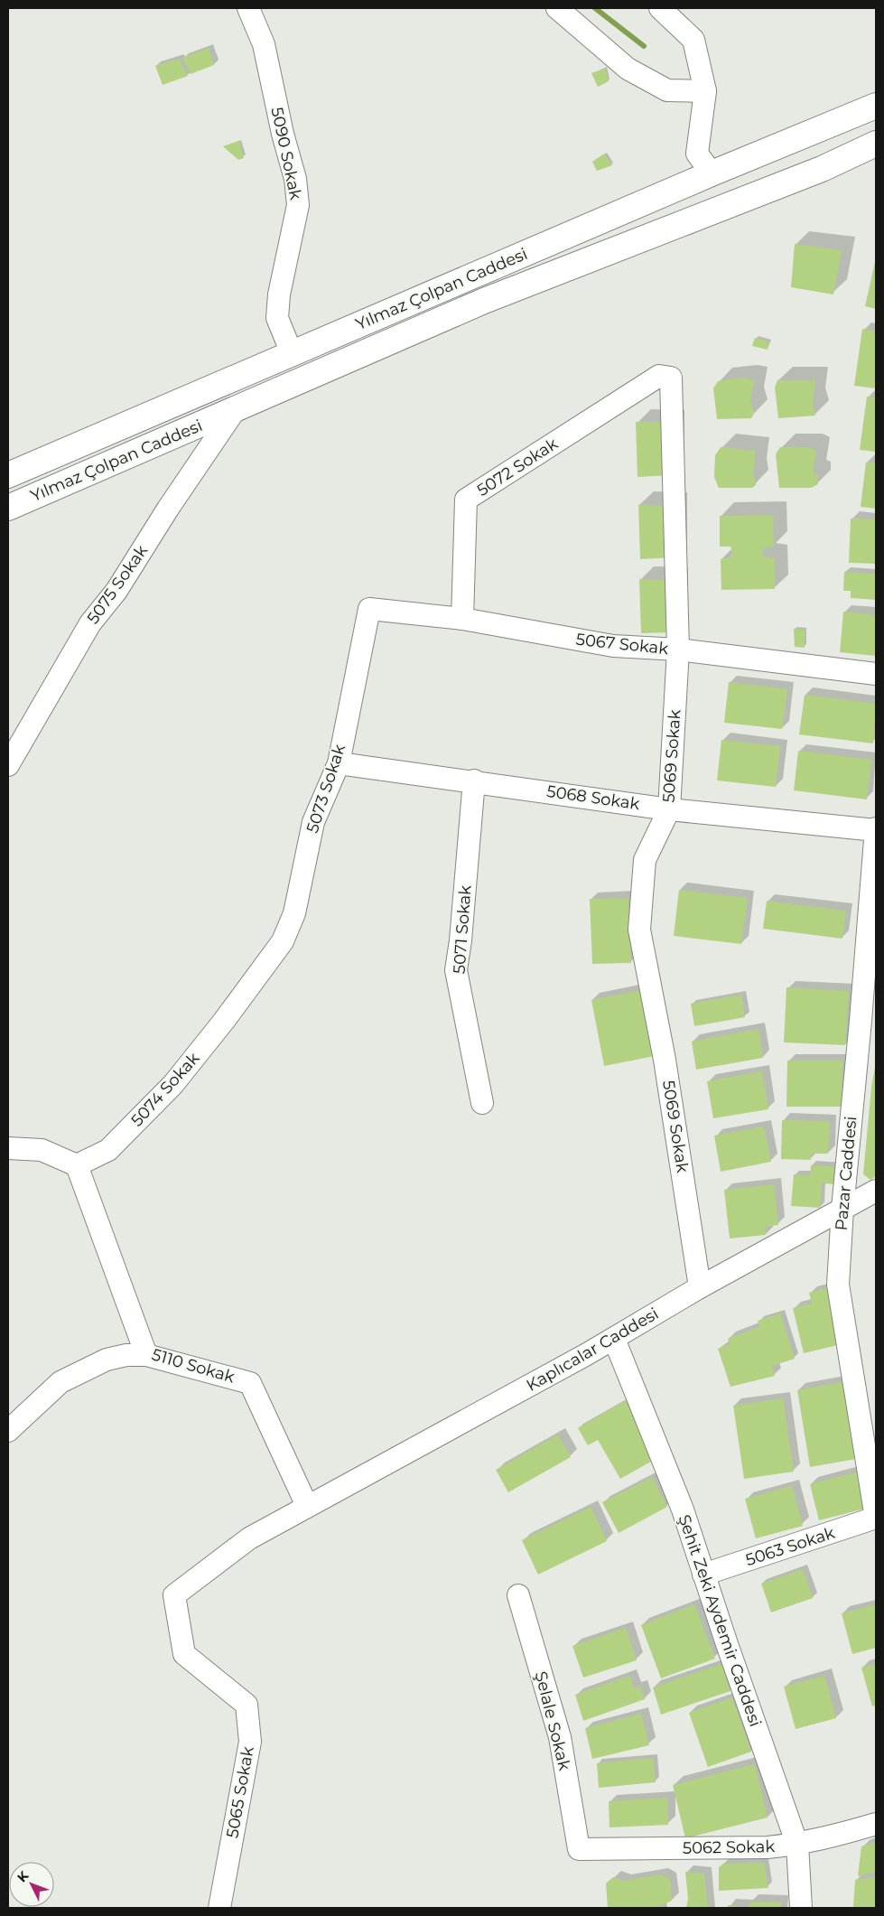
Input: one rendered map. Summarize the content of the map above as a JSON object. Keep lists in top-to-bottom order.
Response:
{
  "streets": {
    "main road": ["Yılmaz Çolpan Caddesi"],
    "street": [
      "5090 Sokak",
      "5072 Sokak",
      "5075 Sokak",
      "5067 Sokak",
      "5069 Sokak",
      "5073 Sokak",
      "5068 Sokak",
      "5071 Sokak",
      "5074 Sokak",
      "Pazar Caddesi",
      "Kaplıcalar Caddesi",
      "5110 Sokak",
      "5063 Sokak",
      "Şehit Zeki Aydemir Caddesi",
      "Şelale Sokak",
      "5065 Sokak",
      "5062 Sokak"
    ]
  },
  "crossings": [
    ["5090 Sokak", "Yılmaz Çolpan Caddesi"],
    ["Yılmaz Çolpan Caddesi", "5075 Sokak"],
    ["5072 Sokak", "5067 Sokak"],
    ["5072 Sokak", "5069 Sokak"],
    ["5067 Sokak", "5069 Sokak"],
    ["5067 Sokak", "5073 Sokak"],
    ["5069 Sokak", "5068 Sokak"],
    ["5069 Sokak", "Kaplıcalar Caddesi"],
    ["5073 Sokak", "5068 Sokak"],
    ["5073 Sokak", "5074 Sokak"],
    ["5068 Sokak", "5071 Sokak"],
    ["5068 Sokak", "Pazar Caddesi"],
    ["5074 Sokak", "5110 Sokak"],
    ["Pazar Caddesi", "Kaplıcalar Caddesi"],
    ["Pazar Caddesi", "5063 Sokak"],
    ["Kaplıcalar Caddesi", "5110 Sokak"],
    ["Kaplıcalar Caddesi", "Şehit Zeki Aydemir Caddesi"],
    ["Kaplıcalar Caddesi", "5065 Sokak"],
    ["5110 Sokak", "5065 Sokak"],
    ["5063 Sokak", "Şehit Zeki Aydemir Caddesi"],
    ["Şehit Zeki Aydemir Caddesi", "5062 Sokak"],
    ["Şelale Sokak", "5062 Sokak"]
  ],
  "north": "top left"
}
